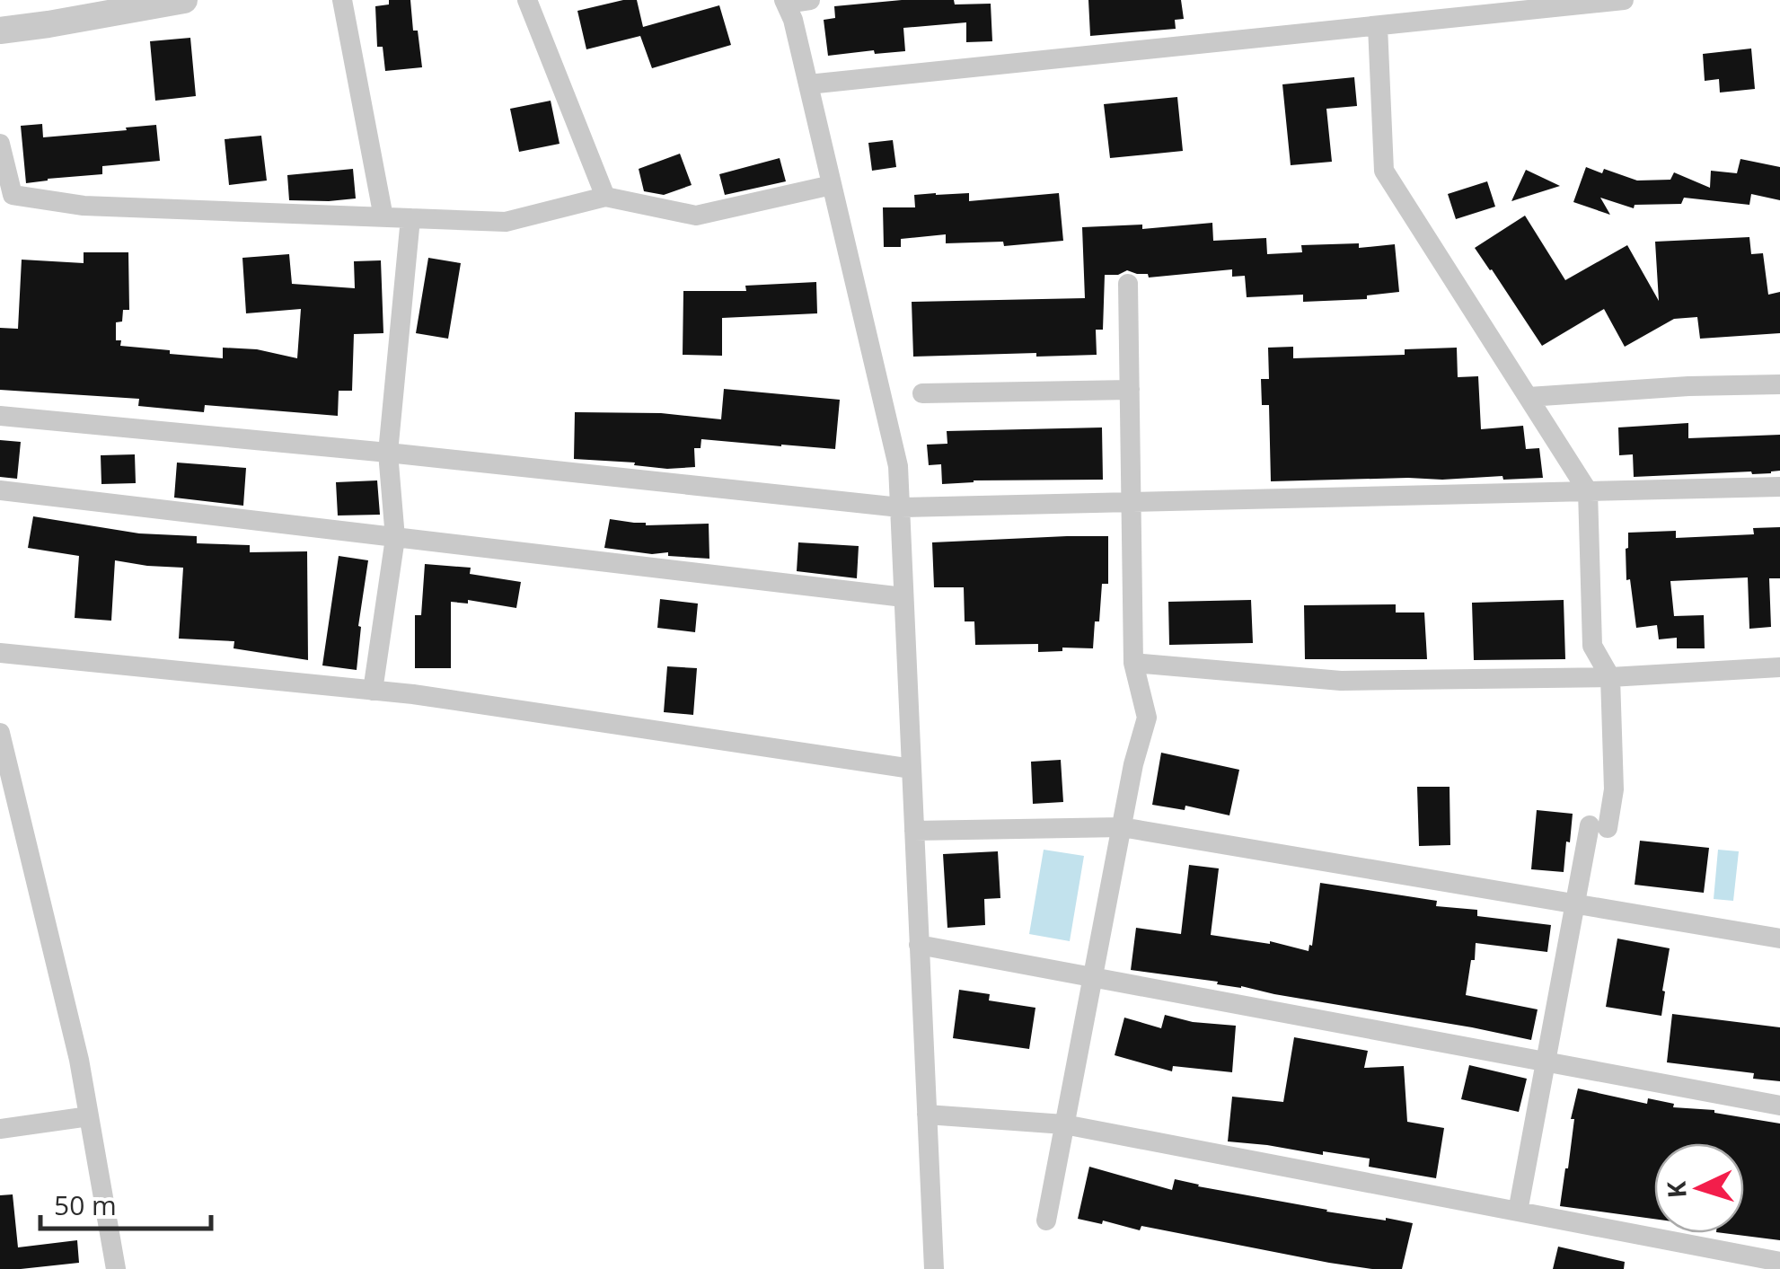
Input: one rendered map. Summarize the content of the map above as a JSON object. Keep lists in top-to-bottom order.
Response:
{
  "scale_bar": "50 m",
  "north": "left"
}
